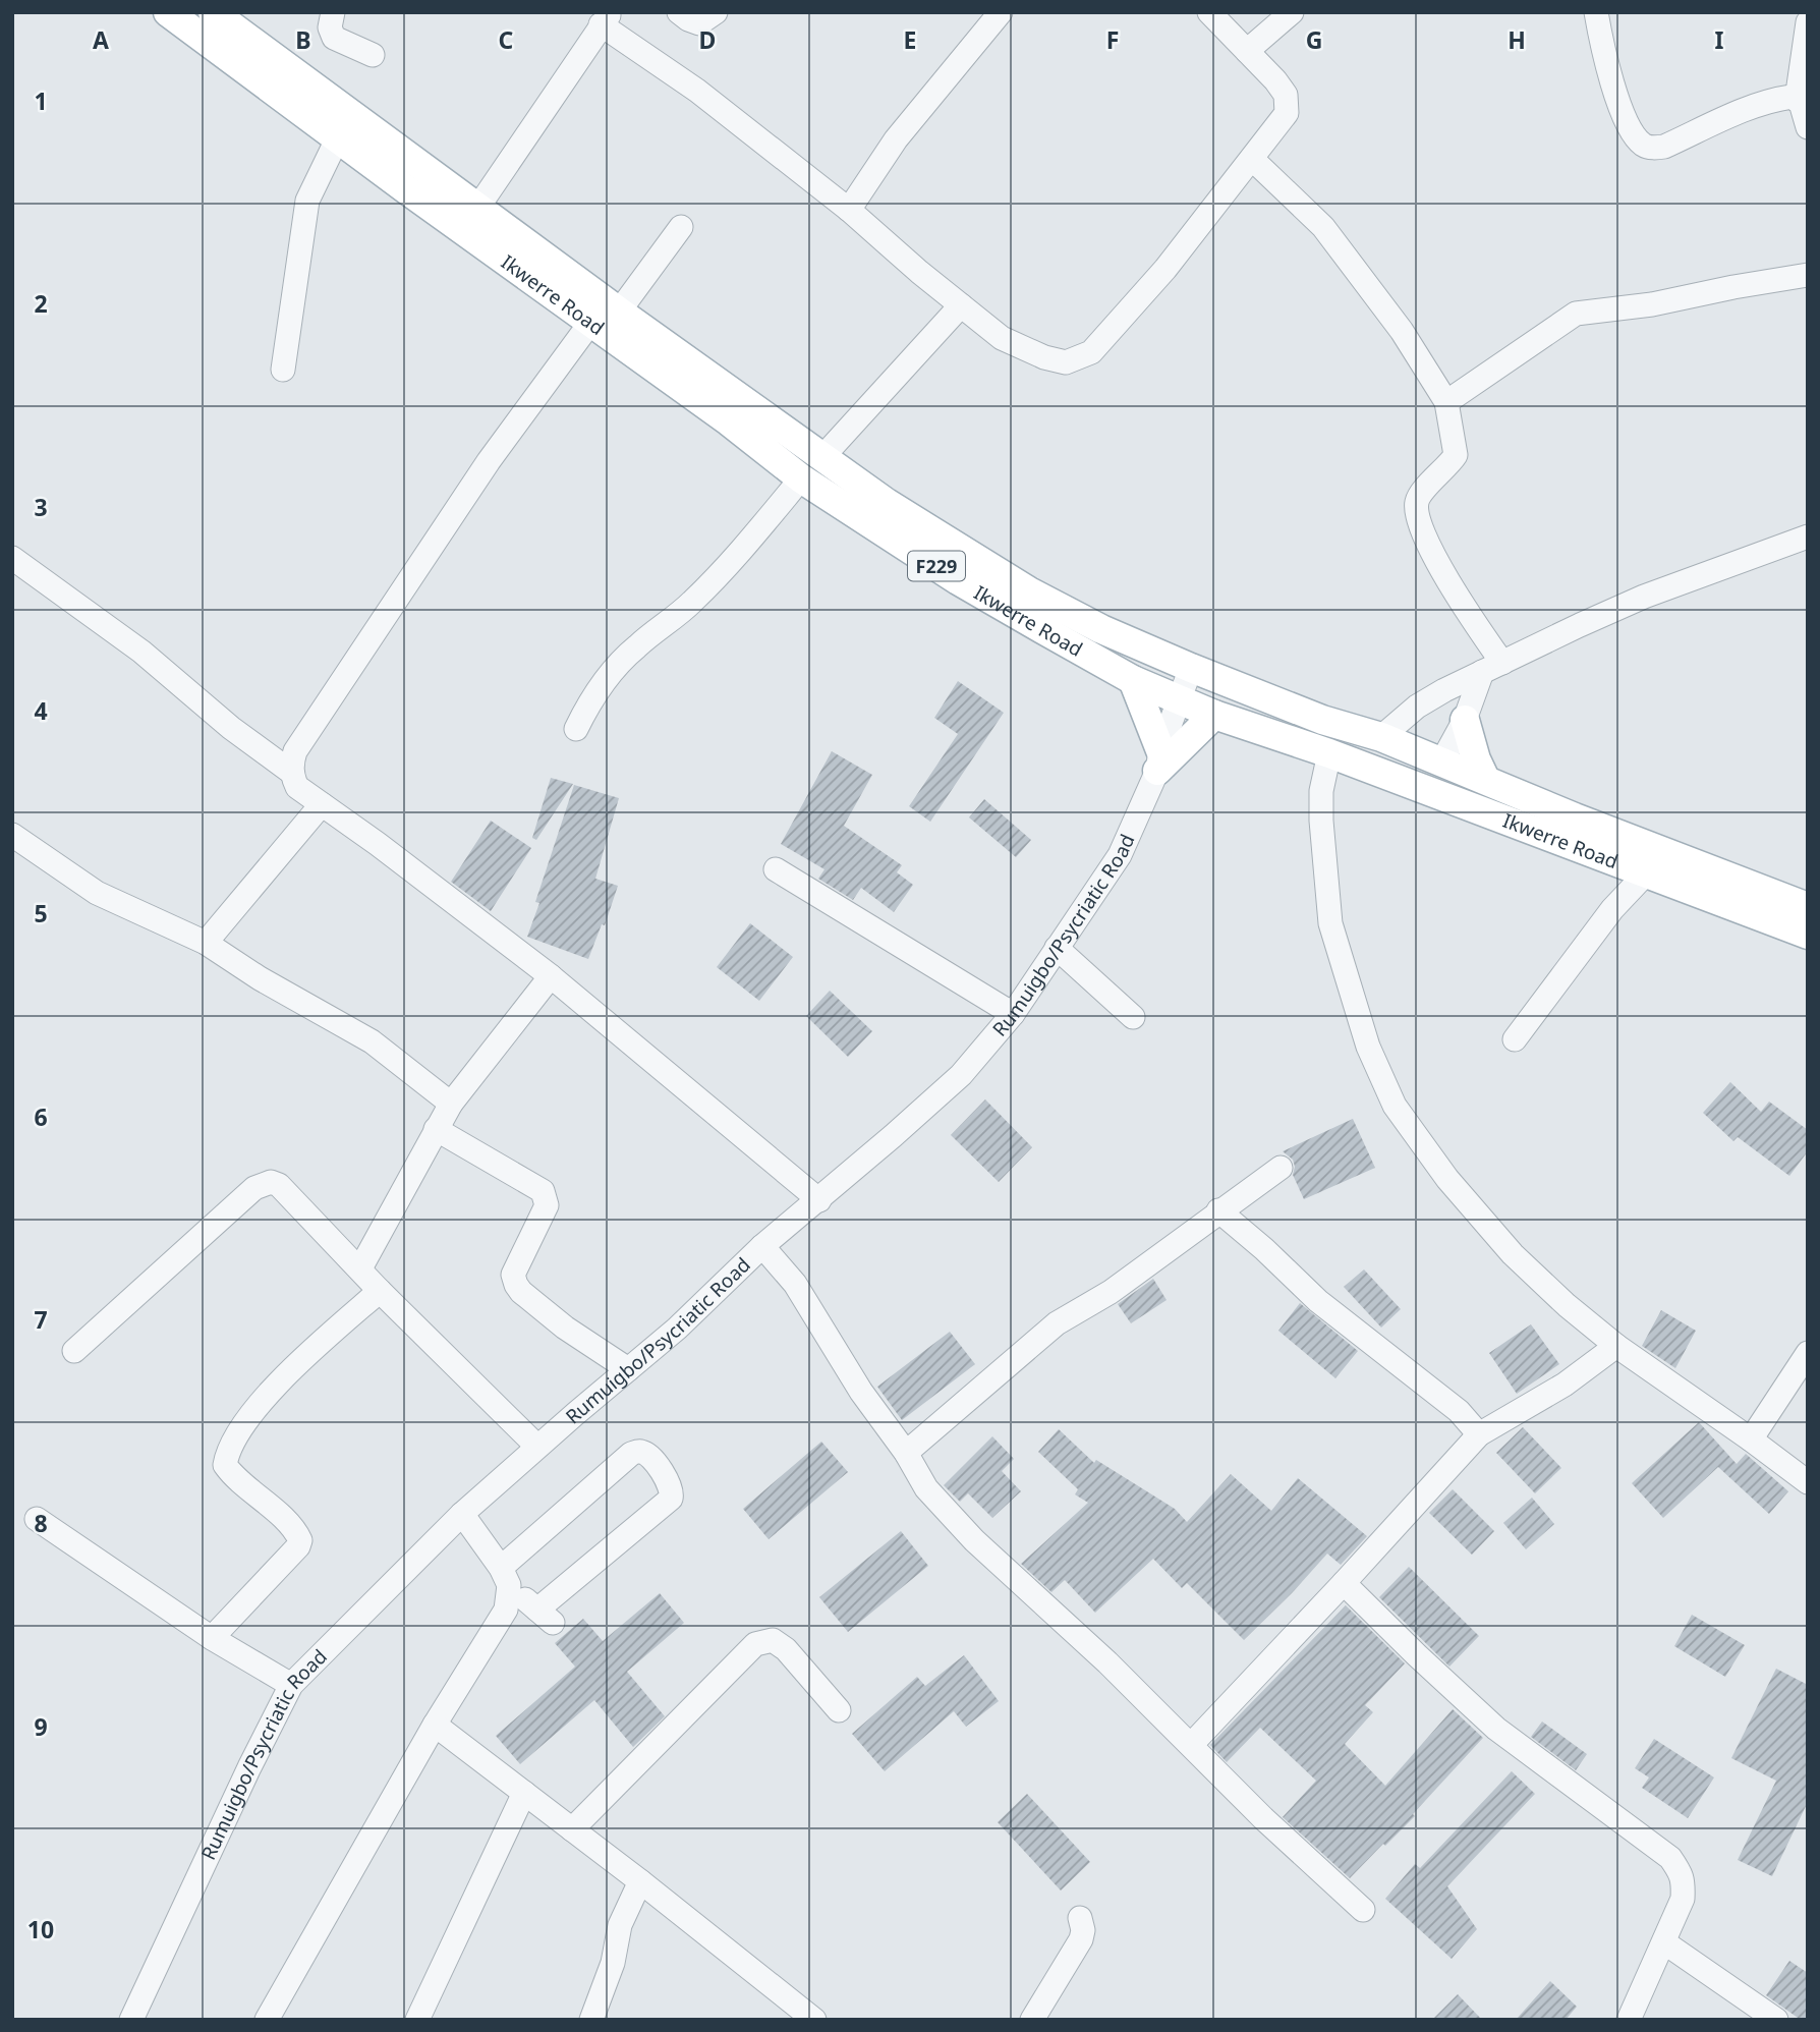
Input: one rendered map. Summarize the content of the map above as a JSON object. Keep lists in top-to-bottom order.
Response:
{
  "streets": {
    "main road": ["Ikwerre Road", "F229"],
    "street": ["Rumuigbo/Psycriatic Road"]
  },
  "crossings": [
    ["Ikwerre Road", "Rumuigbo/Psycriatic Road"]
  ],
  "grid": {
    "columns": [
      "A",
      "B",
      "C",
      "D",
      "E",
      "F",
      "G",
      "H",
      "I"
    ],
    "rows": [
      "1",
      "2",
      "3",
      "4",
      "5",
      "6",
      "7",
      "8",
      "9",
      "10"
    ]
  }
}
